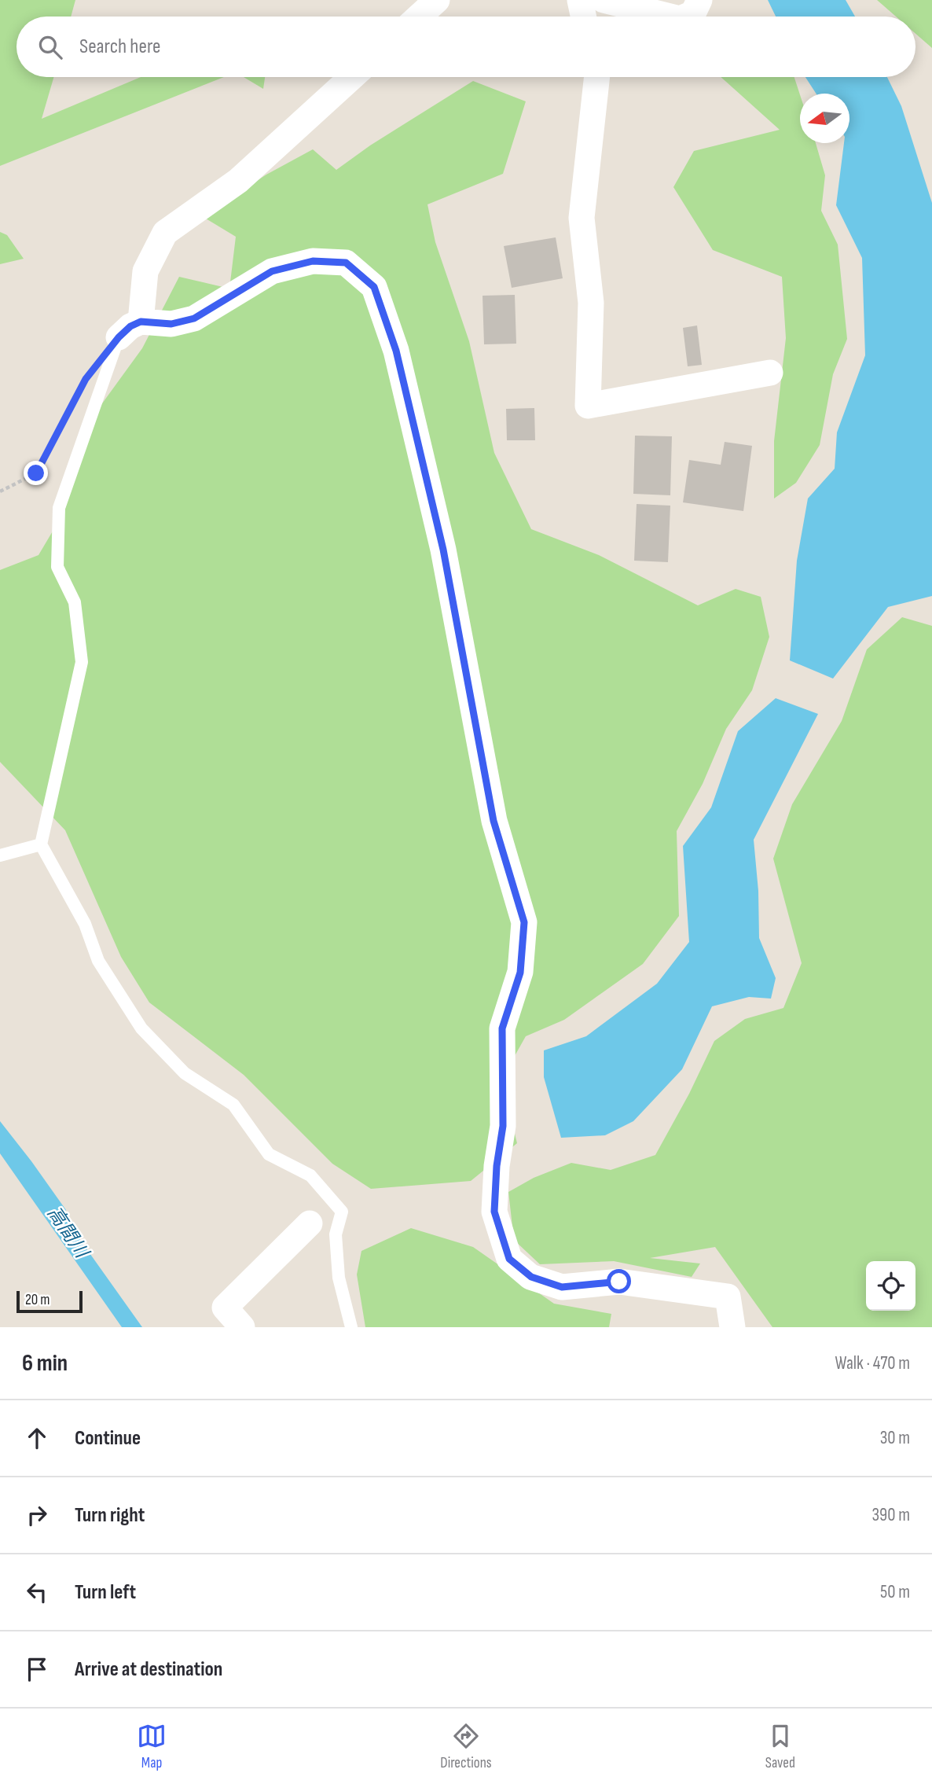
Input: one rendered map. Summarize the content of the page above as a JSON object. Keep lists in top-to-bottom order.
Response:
{
  "water": ["高間川"],
  "scale_bar": "20 m",
  "north": "left",
  "page": {
    "search": "Search here",
    "scale": "20 m",
    "heading": ["6 min", "Walk · 470 m"],
    "list": [
      ["Continue", "30 m"],
      ["Turn right", "390 m"],
      ["Turn left", "50 m"],
      "Arrive at destination"
    ],
    "nav": ["Map", "Directions", "Saved"]
  }
}
